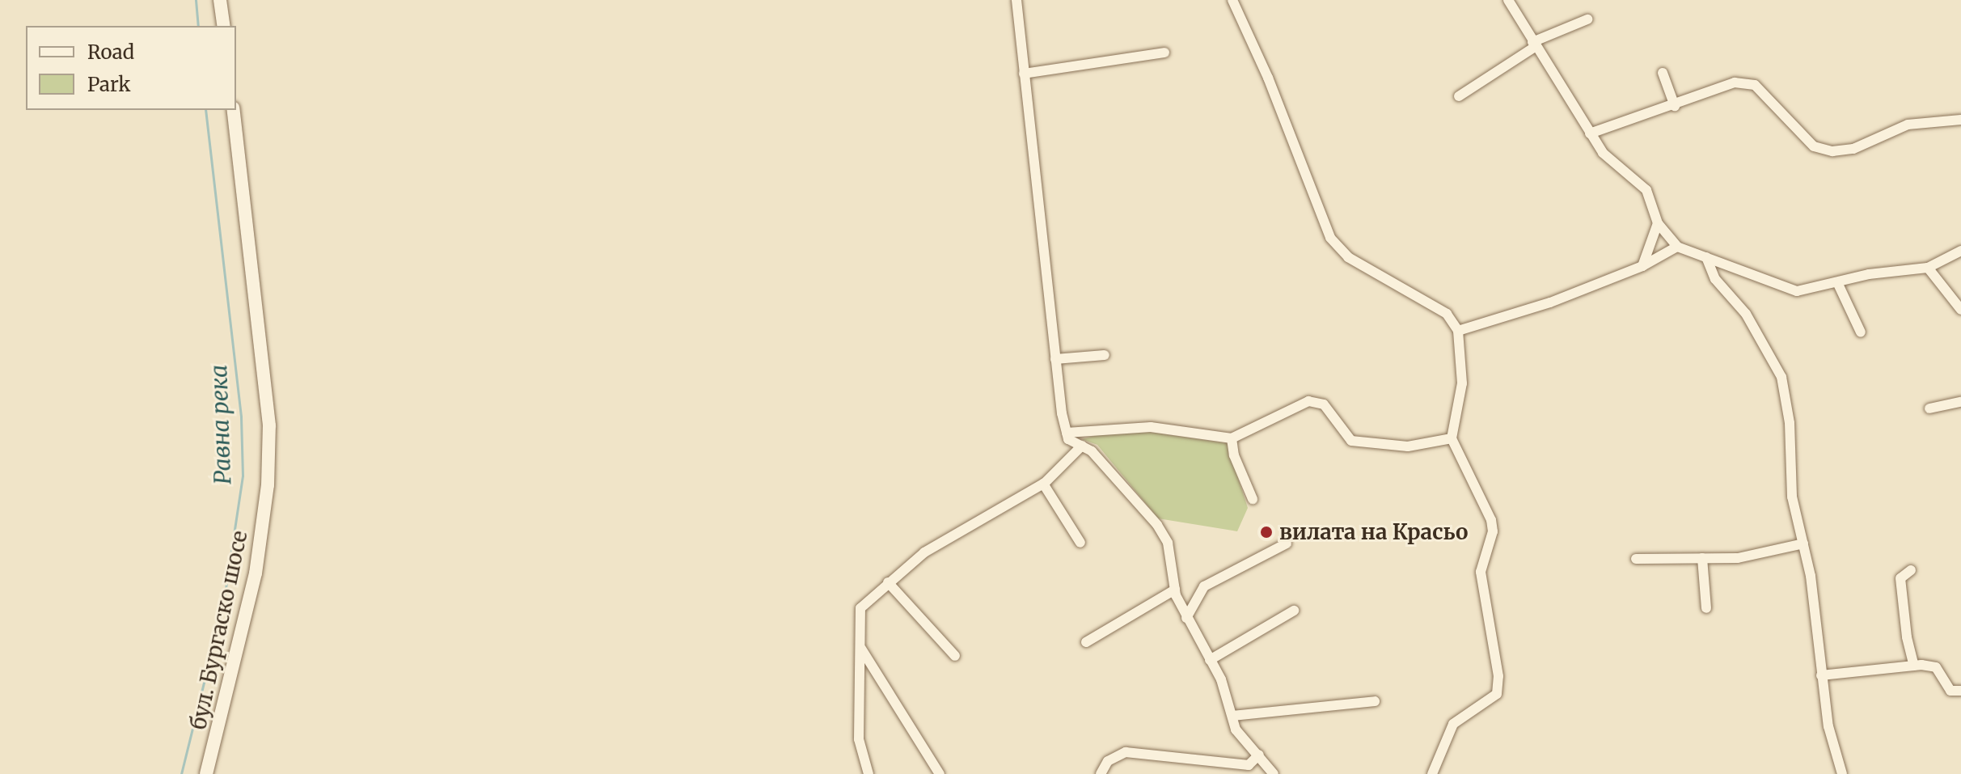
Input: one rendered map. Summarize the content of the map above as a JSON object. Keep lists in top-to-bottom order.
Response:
{
  "streets": {
    "main road": ["бул. Бургаско шосе"]
  },
  "water": ["Равна река"],
  "places": ["вилата на Красьо"],
  "legend": ["Road", "Park"]
}
